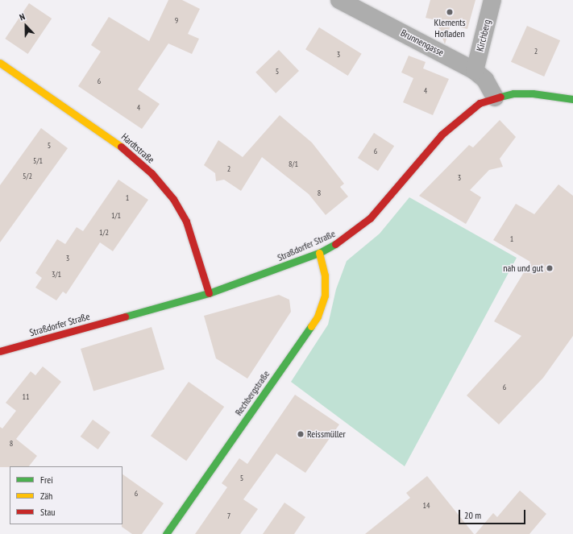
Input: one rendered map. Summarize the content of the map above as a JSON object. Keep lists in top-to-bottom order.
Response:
{
  "streets": {
    "street": [
      "Kirchberg",
      "Brunnengasse",
      "Hardtstraße",
      "Straßdorfer Straße",
      "Rechbergstraße"
    ]
  },
  "crossings": [
    ["Kirchberg", "Brunnengasse"],
    ["Brunnengasse", "Straßdorfer Straße"],
    ["Hardtstraße", "Straßdorfer Straße"],
    ["Straßdorfer Straße", "Rechbergstraße"]
  ],
  "places": ["Klements Hofladen", "nah und gut", "Reissmüller"],
  "house_numbers": [
    "9",
    "2",
    "3",
    "5",
    "6",
    "4",
    "4",
    "5",
    "6",
    "5/1",
    "8/1",
    "2",
    "5/2",
    "3",
    "8",
    "1",
    "1/1",
    "1/2",
    "1",
    "3",
    "3/1",
    "6",
    "11",
    "8",
    "5",
    "6",
    "14",
    "7"
  ],
  "legend": ["Frei", "Zäh", "Stau"],
  "scale_bar": "20 m",
  "north": "top"
}
